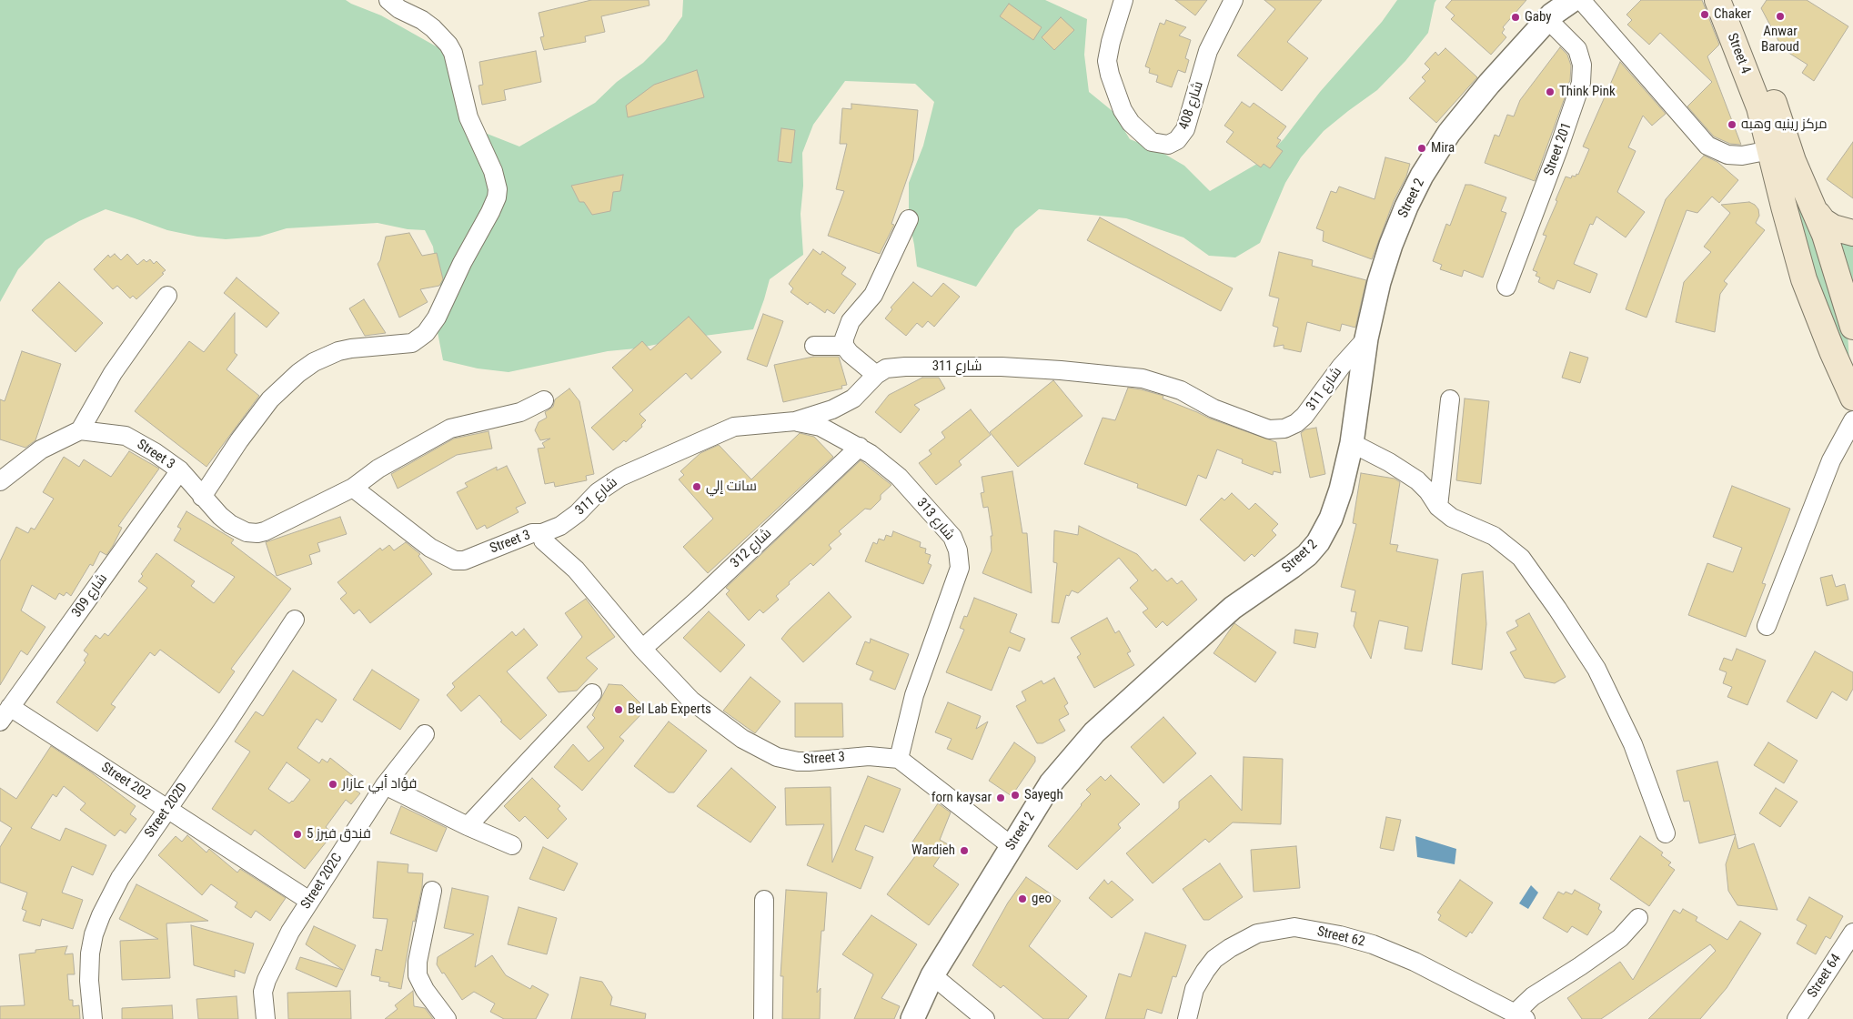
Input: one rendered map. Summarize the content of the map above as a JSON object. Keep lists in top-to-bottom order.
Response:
{
  "streets": {
    "main road": ["Street 4"],
    "street": [
      "شارع 408",
      "Street 201",
      "Street 2",
      "شارع 311",
      "Street 3",
      "شارع 313",
      "شارع 312",
      "شارع 309",
      "Street 202",
      "Street 202D",
      "Street 202C",
      "Street 62",
      "Street 64"
    ]
  },
  "crossings": [
    ["Street 201", "Street 2"],
    ["Street 2", "شارع 311"],
    ["شارع 311", "Street 3"],
    ["شارع 311", "شارع 313"],
    ["Street 3", "شارع 313"],
    ["Street 3", "شارع 312"],
    ["Street 3", "شارع 309"],
    ["شارع 313", "شارع 312"],
    ["شارع 309", "Street 202"],
    ["Street 202", "Street 202D"],
    ["Street 202", "Street 202C"]
  ],
  "places": [
    "Chaker",
    "Anwar Baroud",
    "Gaby",
    "Think Pink",
    "مركز رينيه وهبه",
    "Mira",
    "سانت إلي",
    "Bel Lab Experts",
    "فؤاد أبي عازار",
    "Sayegh",
    "forn kaysar",
    "فندق فيرز 5",
    "Wardieh",
    "geo"
  ]
}
